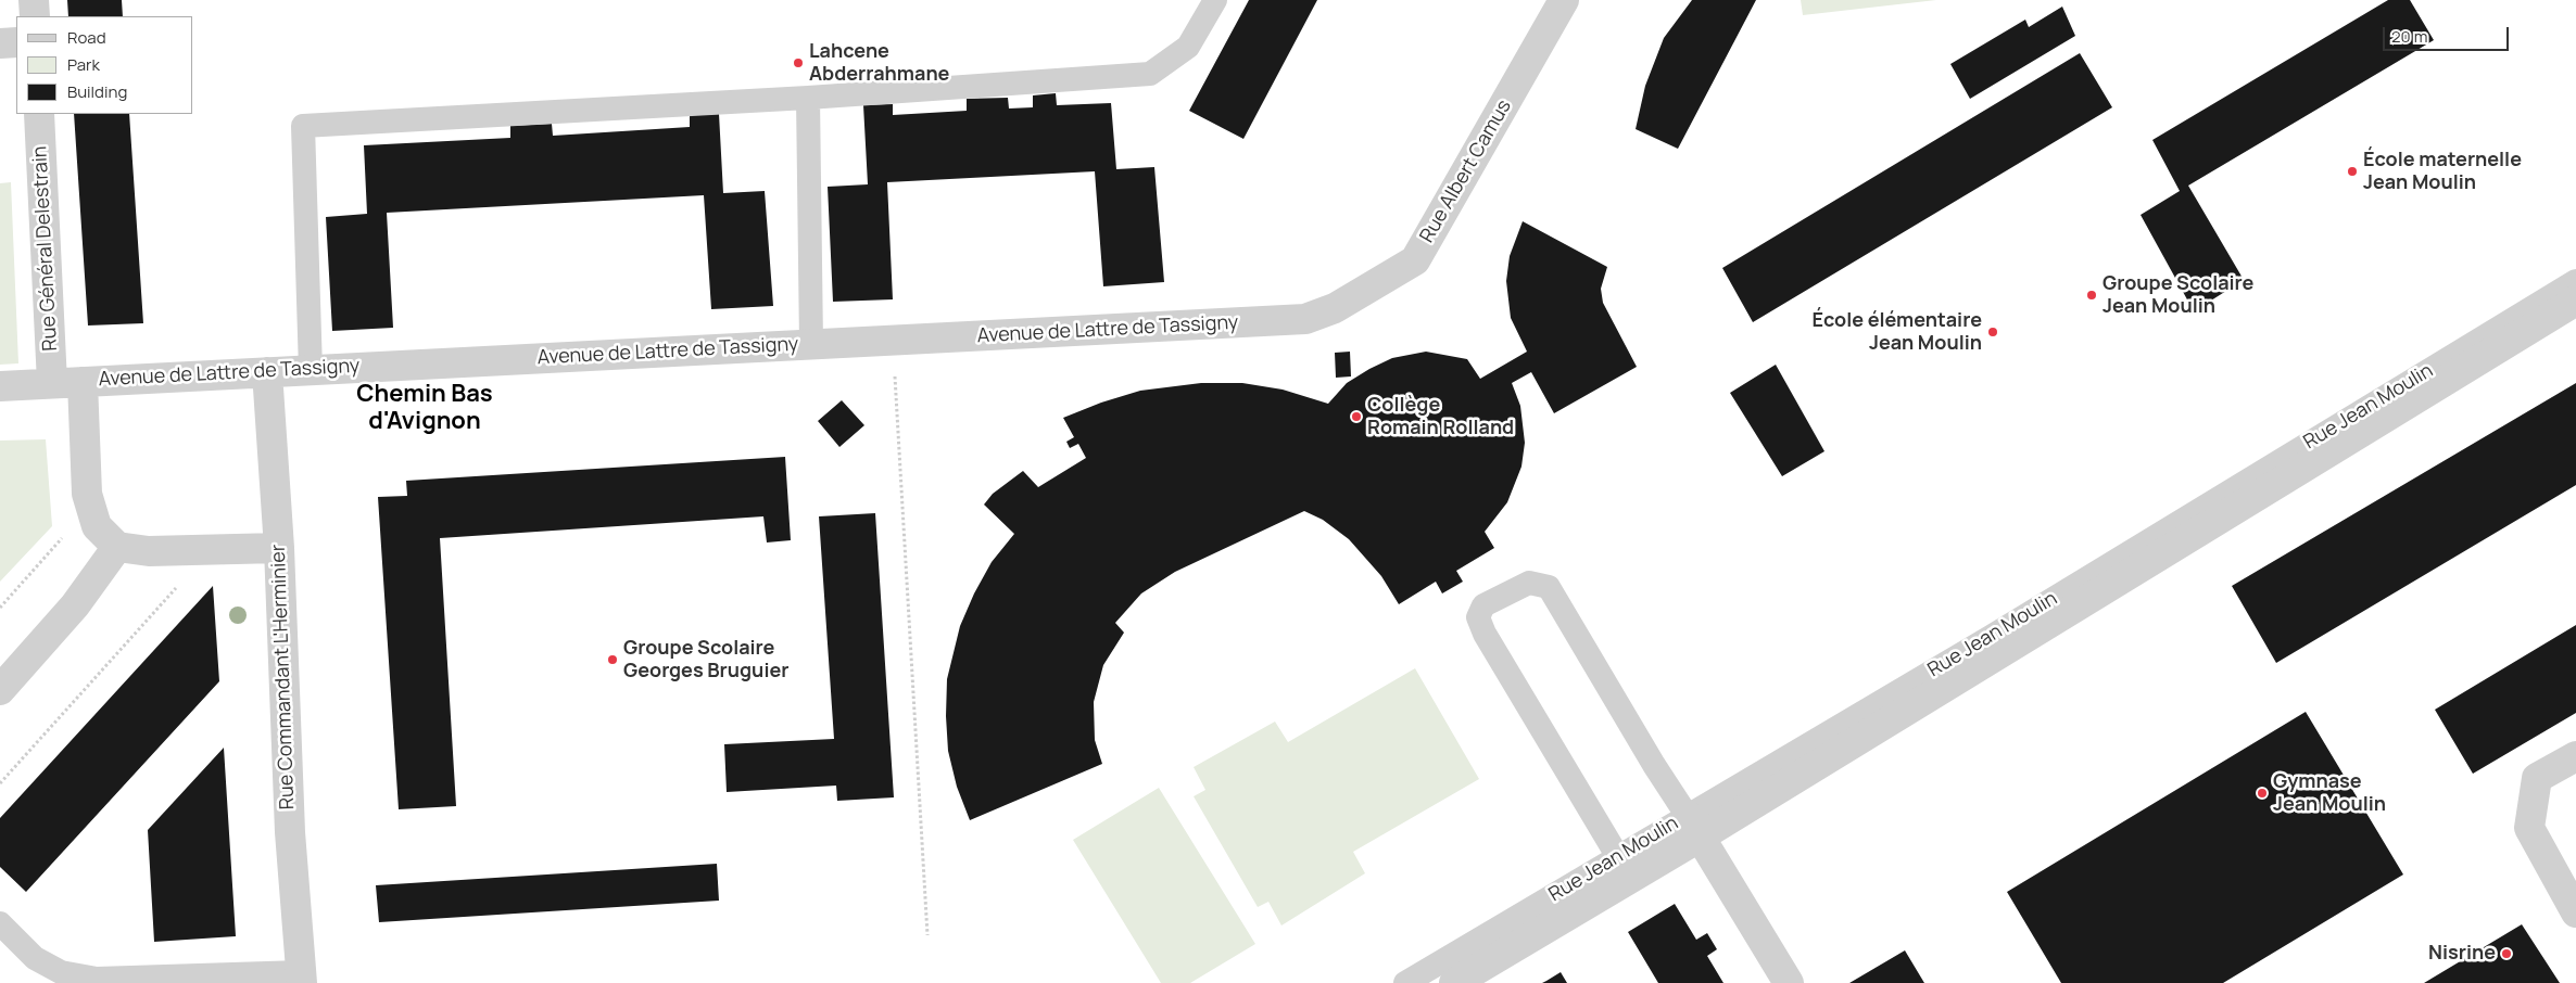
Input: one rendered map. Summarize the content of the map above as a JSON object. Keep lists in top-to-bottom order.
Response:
{
  "streets": {
    "street": [
      "Rue Albert Camus",
      "Rue Général Delestrain",
      "Avenue de Lattre de Tassigny",
      "Rue Jean Moulin",
      "Rue Commandant L'Herminier"
    ]
  },
  "crossings": [
    ["Rue Albert Camus", "Avenue de Lattre de Tassigny"],
    ["Rue Général Delestrain", "Avenue de Lattre de Tassigny"],
    ["Avenue de Lattre de Tassigny", "Rue Commandant L'Herminier"]
  ],
  "districts": ["Chemin Bas d'Avignon"],
  "places": [
    "Lahcene Abderrahmane",
    "École maternelle Jean Moulin",
    "Groupe Scolaire Jean Moulin",
    "École élémentaire Jean Moulin",
    "Collège Romain Rolland",
    "Groupe Scolaire Georges Bruguier",
    "Gymnase Jean Moulin",
    "Nisrine"
  ],
  "legend": ["Road", "Park", "Building"],
  "scale_bar": "20 m"
}
